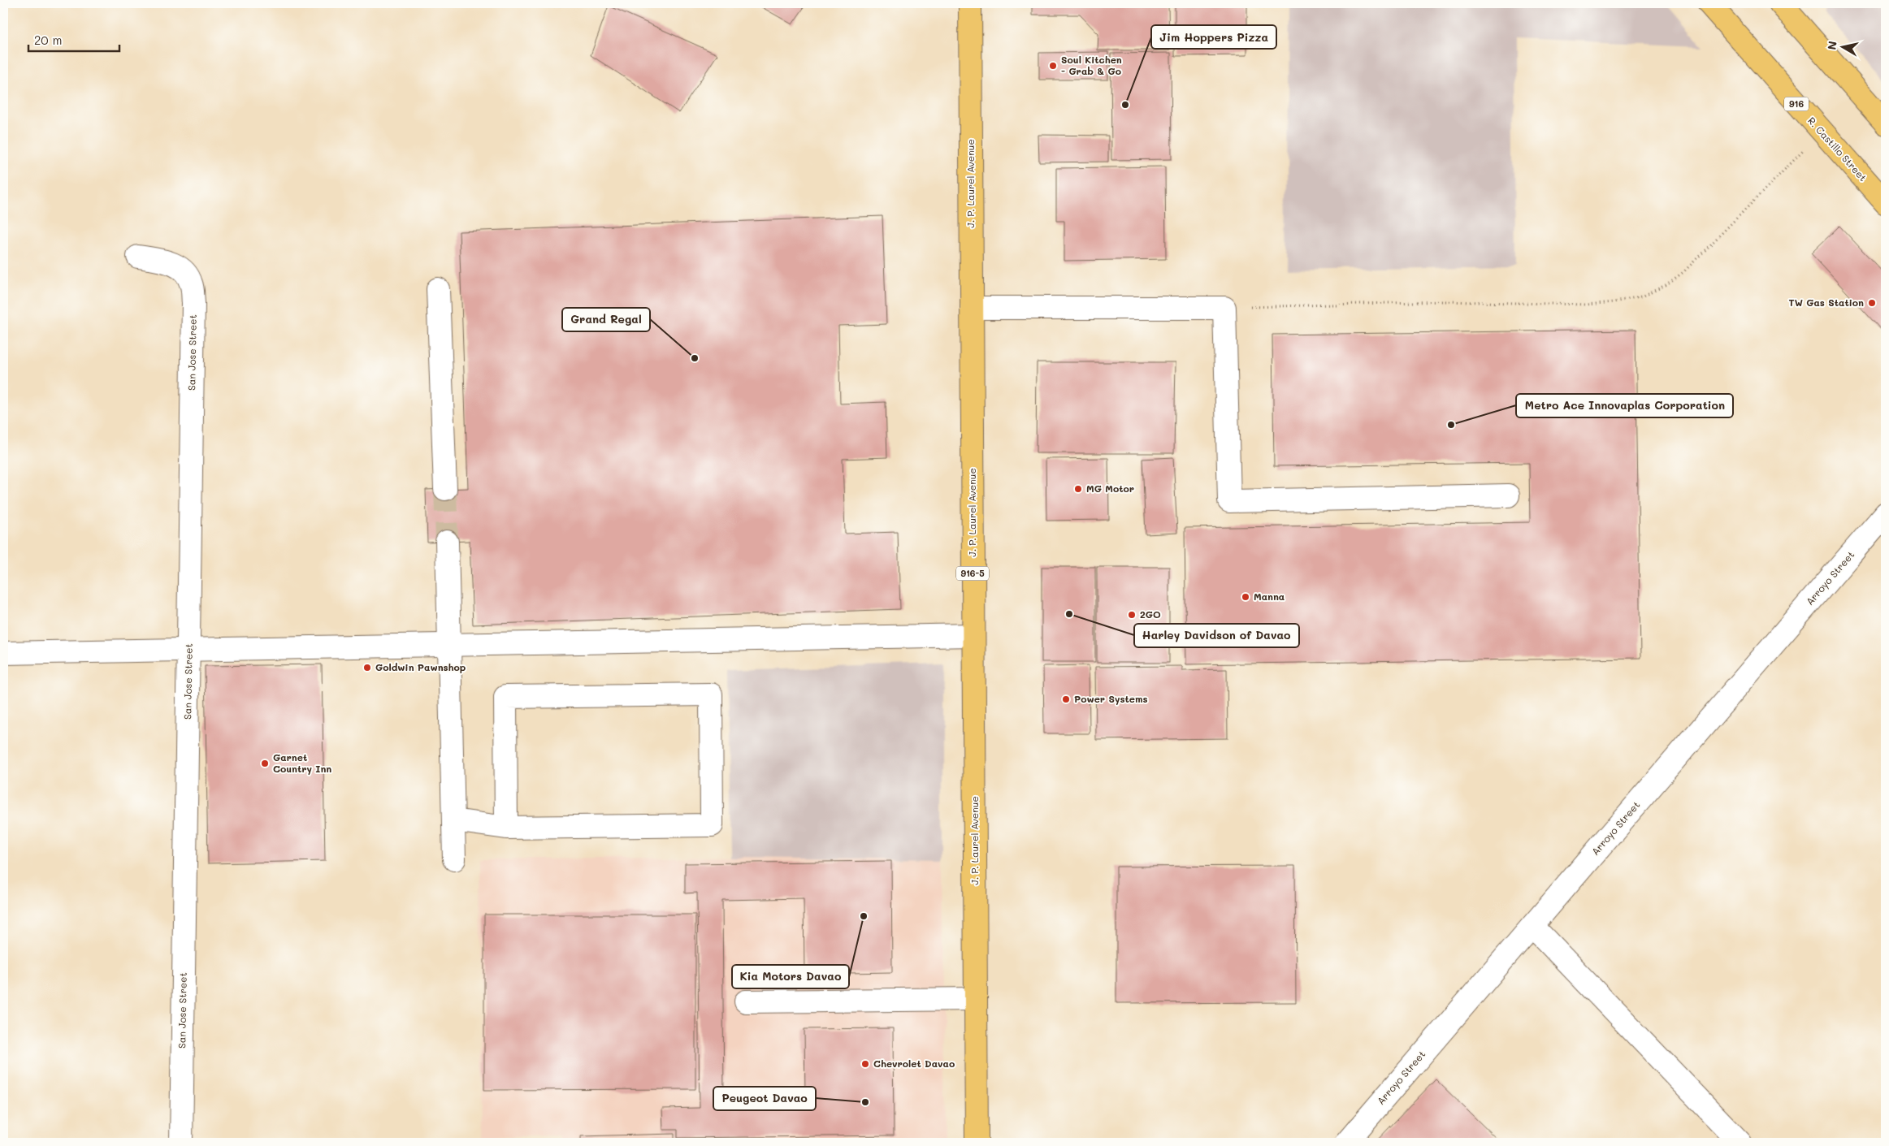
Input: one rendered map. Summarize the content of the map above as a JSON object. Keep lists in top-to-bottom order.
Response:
{
  "streets": {
    "main road": [
      "916",
      "R. Castillo Street",
      "J. P. Laurel Avenue",
      "916-5"
    ],
    "street": ["San Jose Street", "Arroyo Street"]
  },
  "places": [
    "Soul Kitchen - Grab & Go",
    "Jim Hoppers Pizza",
    "TW Gas Station",
    "Grand Regal",
    "Metro Ace Innovaplas Corporation",
    "MG Motor",
    "Manna",
    "Harley Davidson of Davao",
    "2GO",
    "Goldwin Pawnshop",
    "Power Systems",
    "Garnet Country Inn",
    "Kia Motors Davao",
    "Chevrolet Davao",
    "Peugeot Davao"
  ],
  "scale_bar": "20 m",
  "north": "left"
}
